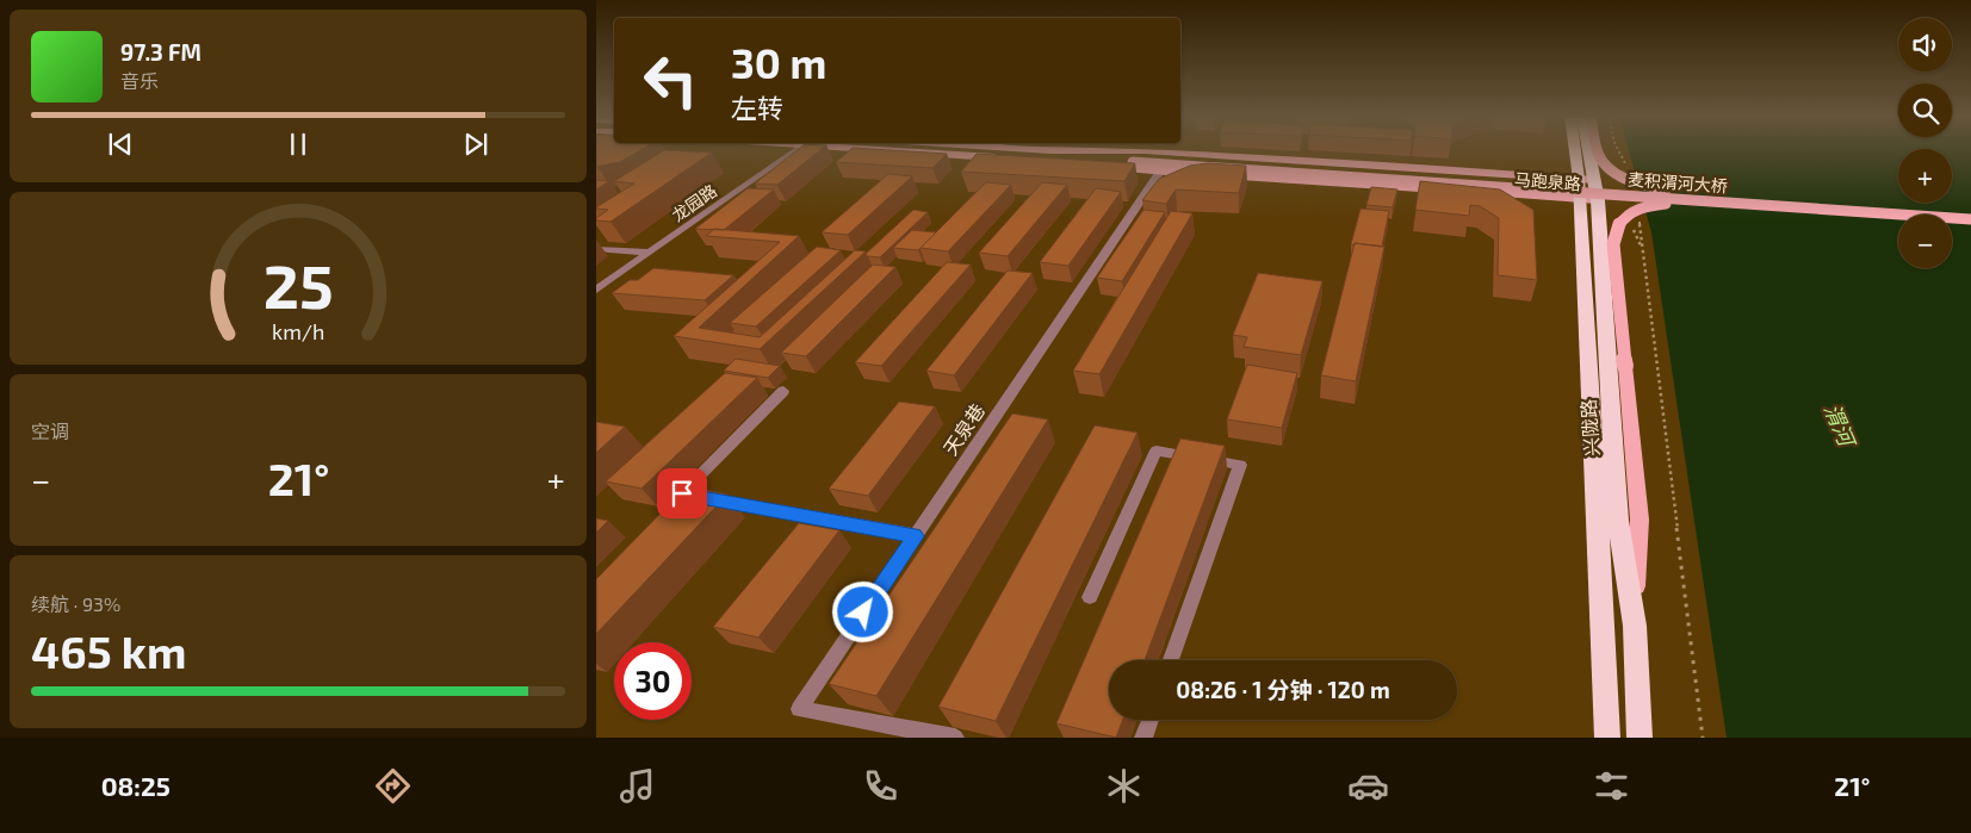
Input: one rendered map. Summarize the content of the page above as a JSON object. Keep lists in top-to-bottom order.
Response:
{
  "streets": {
    "highway": ["兴陇路"],
    "main road": ["马跑泉路", "麦积渭河大桥"],
    "street": ["龙园路", "天泉巷"]
  },
  "crossings": [
    ["马跑泉路", "麦积渭河大桥"],
    ["马跑泉路", "兴陇路"],
    ["马跑泉路", "天泉巷"]
  ],
  "water": ["渭河"],
  "page": {
    "map_buttons": ["+", "−"],
    "turn": ["30 m", "左转"],
    "song": ["97.3 FM", "音乐"],
    "tile": [
      "空调",
      ["续航 · 93%", "465 km"]
    ],
    "heat": ["−", "21°", "+"],
    "limit": "30",
    "trip": "08:26 · 1 分钟 · 120 m",
    "tabs": ["08:25", "21°"],
    "gauge": ["25", "km/h"]
  }
}
